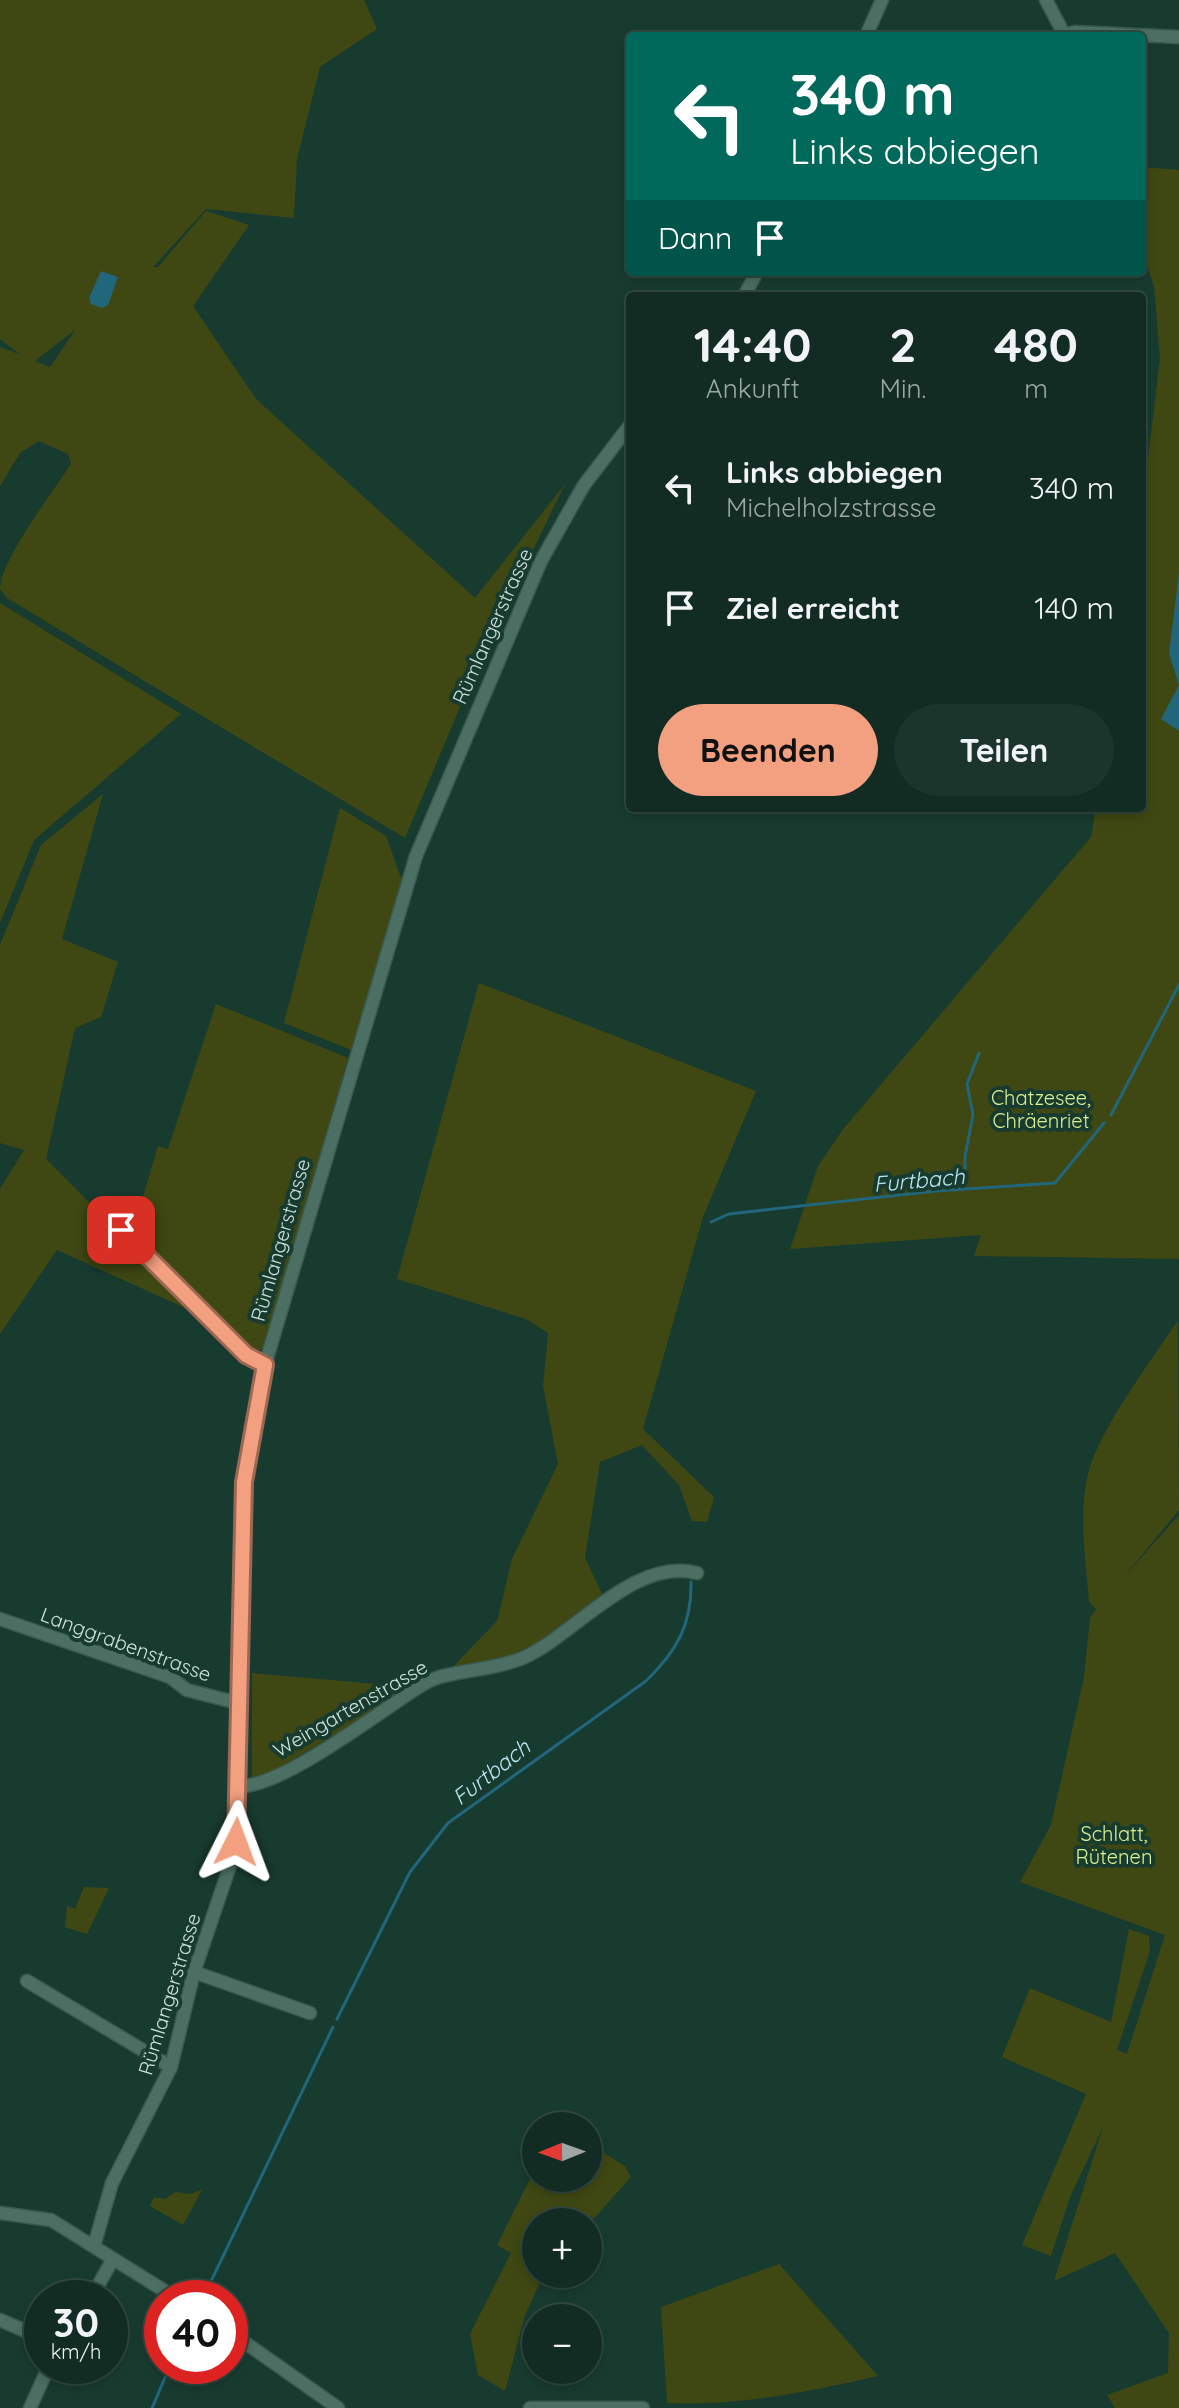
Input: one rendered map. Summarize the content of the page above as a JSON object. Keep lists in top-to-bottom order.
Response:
{
  "streets": {
    "street": ["Rümlangerstrasse", "Langgrabenstrasse", "Weingartenstrasse"]
  },
  "crossings": [
    ["Rümlangerstrasse", "Langgrabenstrasse"],
    ["Rümlangerstrasse", "Weingartenstrasse"]
  ],
  "water": ["Furtbach"],
  "parks": ["Chatzesee, Chräenriet", "Schlatt, Rütenen"],
  "north": "left",
  "page": {
    "turn": ["340 m", "Links abbiegen"],
    "then": "Dann",
    "eta": [
      "14:40",
      "Ankunft",
      "2",
      "Min.",
      "480",
      "m"
    ],
    "list": [
      {
        "name": "Links abbiegen",
        "note": "Michelholzstrasse",
        "value": "340 m"
      },
      {
        "name": "Ziel erreicht",
        "value": "140 m"
      }
    ],
    "buttons": ["Beenden", "Teilen"],
    "map_buttons": ["+", "−"],
    "speed": "30 km/h",
    "limit": "40"
  }
}
